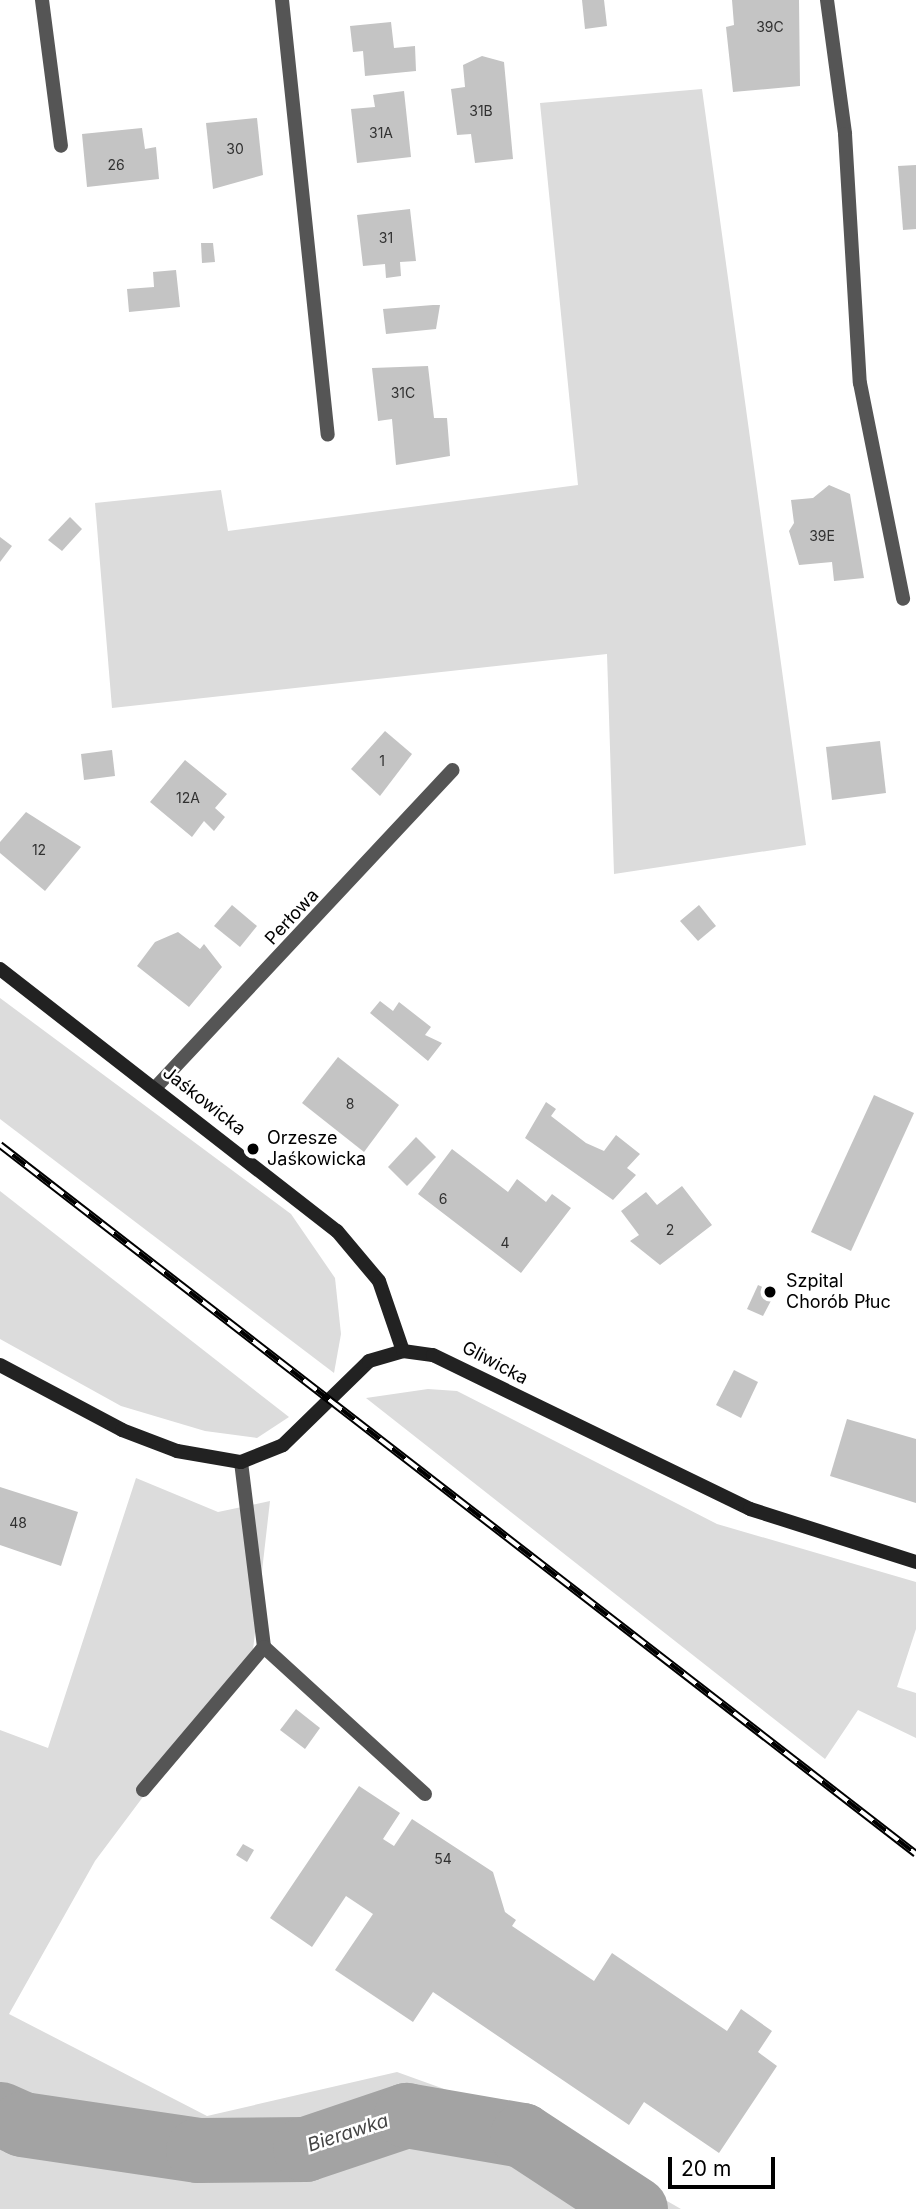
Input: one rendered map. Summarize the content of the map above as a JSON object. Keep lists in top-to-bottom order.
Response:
{
  "streets": {
    "main road": ["Jaśkowicka", "Gliwicka"],
    "lane": ["Perłowa"]
  },
  "crossings": [
    ["Perłowa", "Jaśkowicka"],
    ["Jaśkowicka", "Gliwicka"]
  ],
  "water": ["Bierawka"],
  "places": ["Orzesze Jaśkowicka", "Szpital Chorób Płuc"],
  "house_numbers": [
    "39C",
    "31B",
    "31A",
    "30",
    "26",
    "31",
    "31C",
    "39E",
    "1",
    "12A",
    "12",
    "8",
    "6",
    "2",
    "4",
    "48",
    "54"
  ],
  "scale_bar": "20 m"
}
